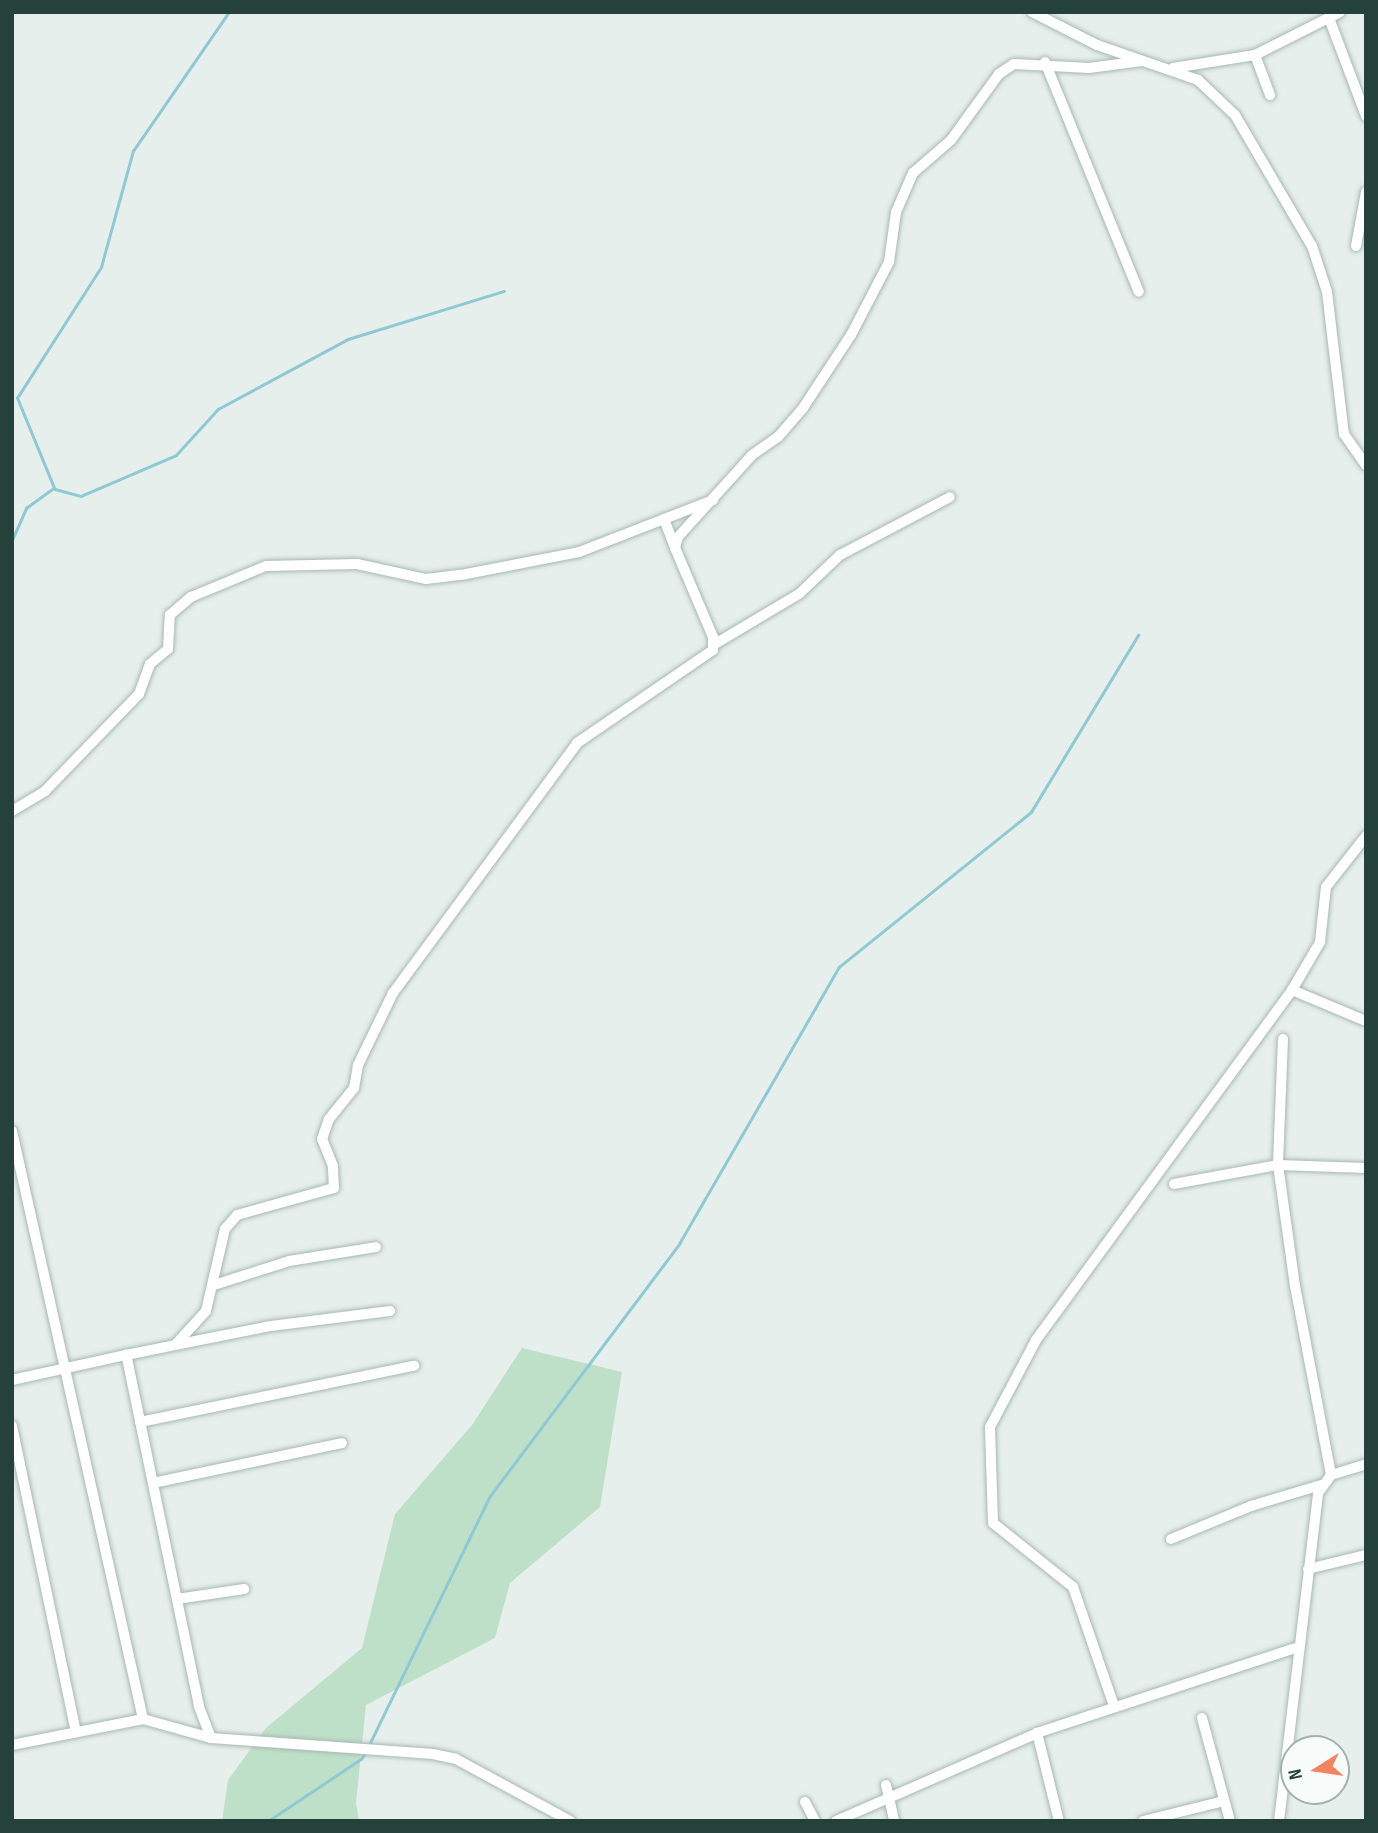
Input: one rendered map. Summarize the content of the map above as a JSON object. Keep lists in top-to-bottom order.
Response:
{
  "north": "left"
}
